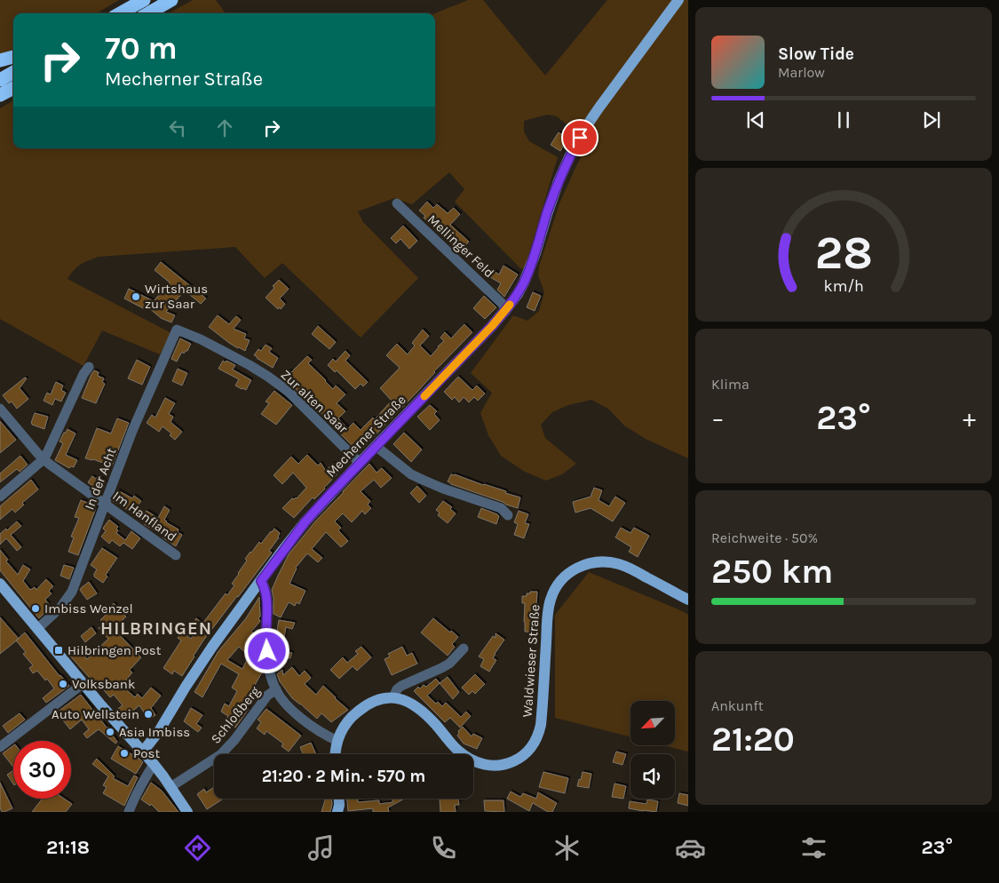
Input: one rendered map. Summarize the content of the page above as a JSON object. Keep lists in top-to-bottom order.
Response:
{
  "streets": {
    "main road": ["Mecherner Straße", "Waldwieser Straße"],
    "street": [
      "Mellinger Feld",
      "Zur alten Saar",
      "In der Acht",
      "Im Hanfland",
      "Schloßberg"
    ]
  },
  "crossings": [
    ["Mellinger Feld", "Mecherner Straße"],
    ["Zur alten Saar", "Mecherner Straße"],
    ["Zur alten Saar", "In der Acht"],
    ["Mecherner Straße", "Schloßberg"],
    ["In der Acht", "Im Hanfland"]
  ],
  "districts": ["HILBRINGEN"],
  "places": {
    "other": [
      "Wirtshaus zur Saar",
      "Imbiss Wenzel",
      "Volksbank",
      "Auto Wellstein",
      "Asia Imbiss",
      "Post"
    ],
    "transit": ["Hilbringen Post"]
  },
  "north": "bottom left",
  "page": {
    "turn": ["70 m", "Mecherner Straße"],
    "song": ["Slow Tide", "Marlow"],
    "tile": [
      "Klima",
      ["Reichweite · 50%", "250 km"],
      ["Ankunft", "21:20"]
    ],
    "heat": ["−", "23°", "+"],
    "limit": "30",
    "trip": "21:20 · 2 Min. · 570 m",
    "tabs": ["21:18", "23°"],
    "gauge": ["28", "km/h"]
  }
}
